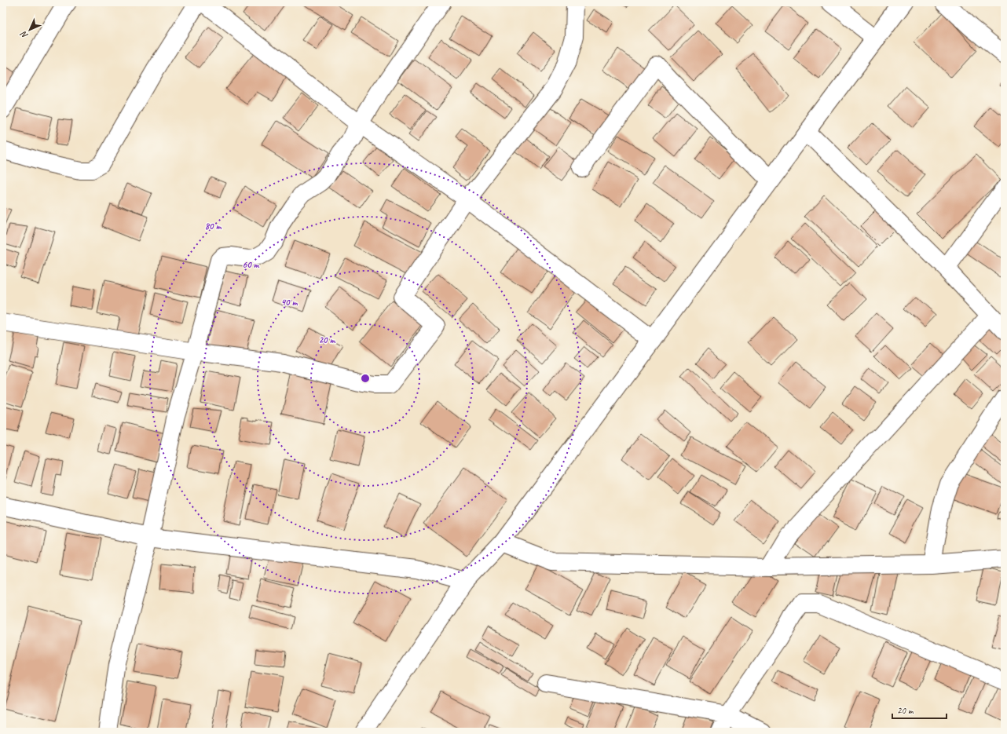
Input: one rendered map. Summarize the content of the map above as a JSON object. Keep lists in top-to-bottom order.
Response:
{
  "scale_bar": "20 m",
  "north": "bottom left",
  "rings": [
    "80 m",
    "60 m",
    "40 m",
    "20 m"
  ]
}
